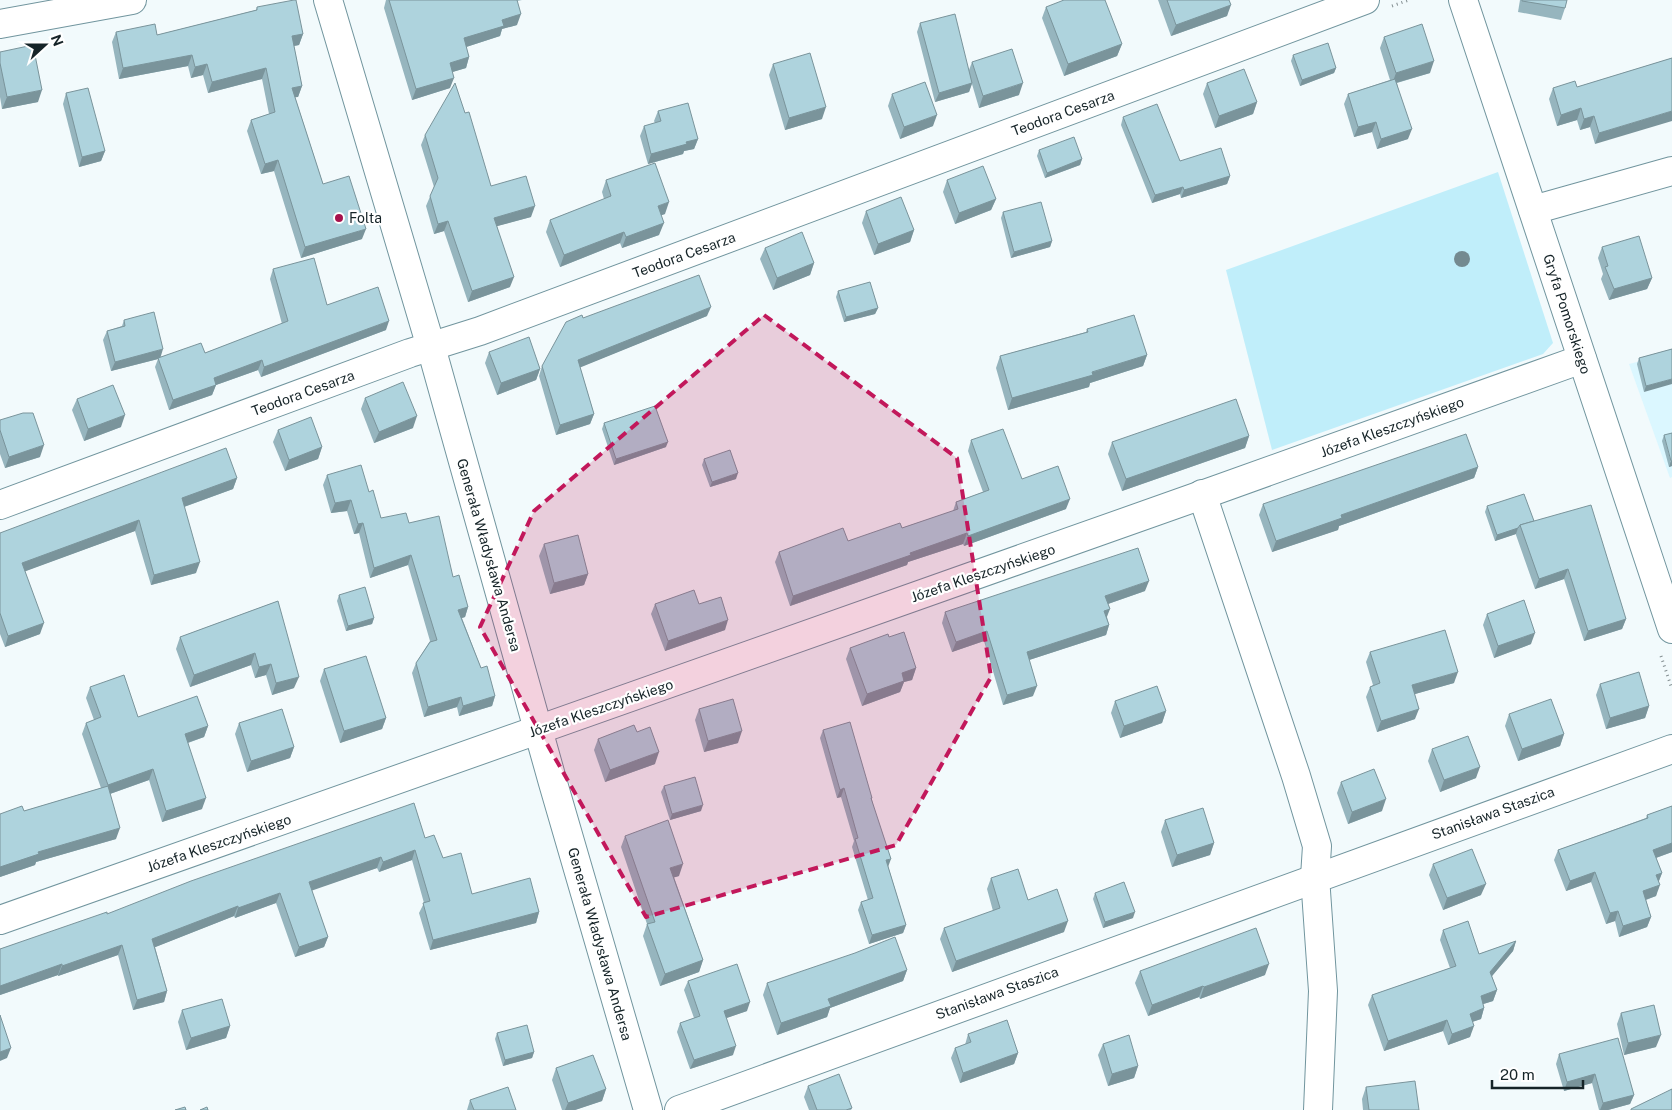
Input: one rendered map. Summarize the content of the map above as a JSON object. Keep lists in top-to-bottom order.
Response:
{
  "streets": {
    "street": [
      "Teodora Cesarza",
      "Gryfa Pomorskiego",
      "Józefa Kleszczyńskiego",
      "Generała Władysława Andersa",
      "Stanisława Staszica"
    ]
  },
  "crossings": [
    ["Teodora Cesarza", "Generała Władysława Andersa"],
    ["Gryfa Pomorskiego", "Józefa Kleszczyńskiego"],
    ["Józefa Kleszczyńskiego", "Generała Władysława Andersa"]
  ],
  "places": ["Folta"],
  "scale_bar": "20 m",
  "north": "right"
}
